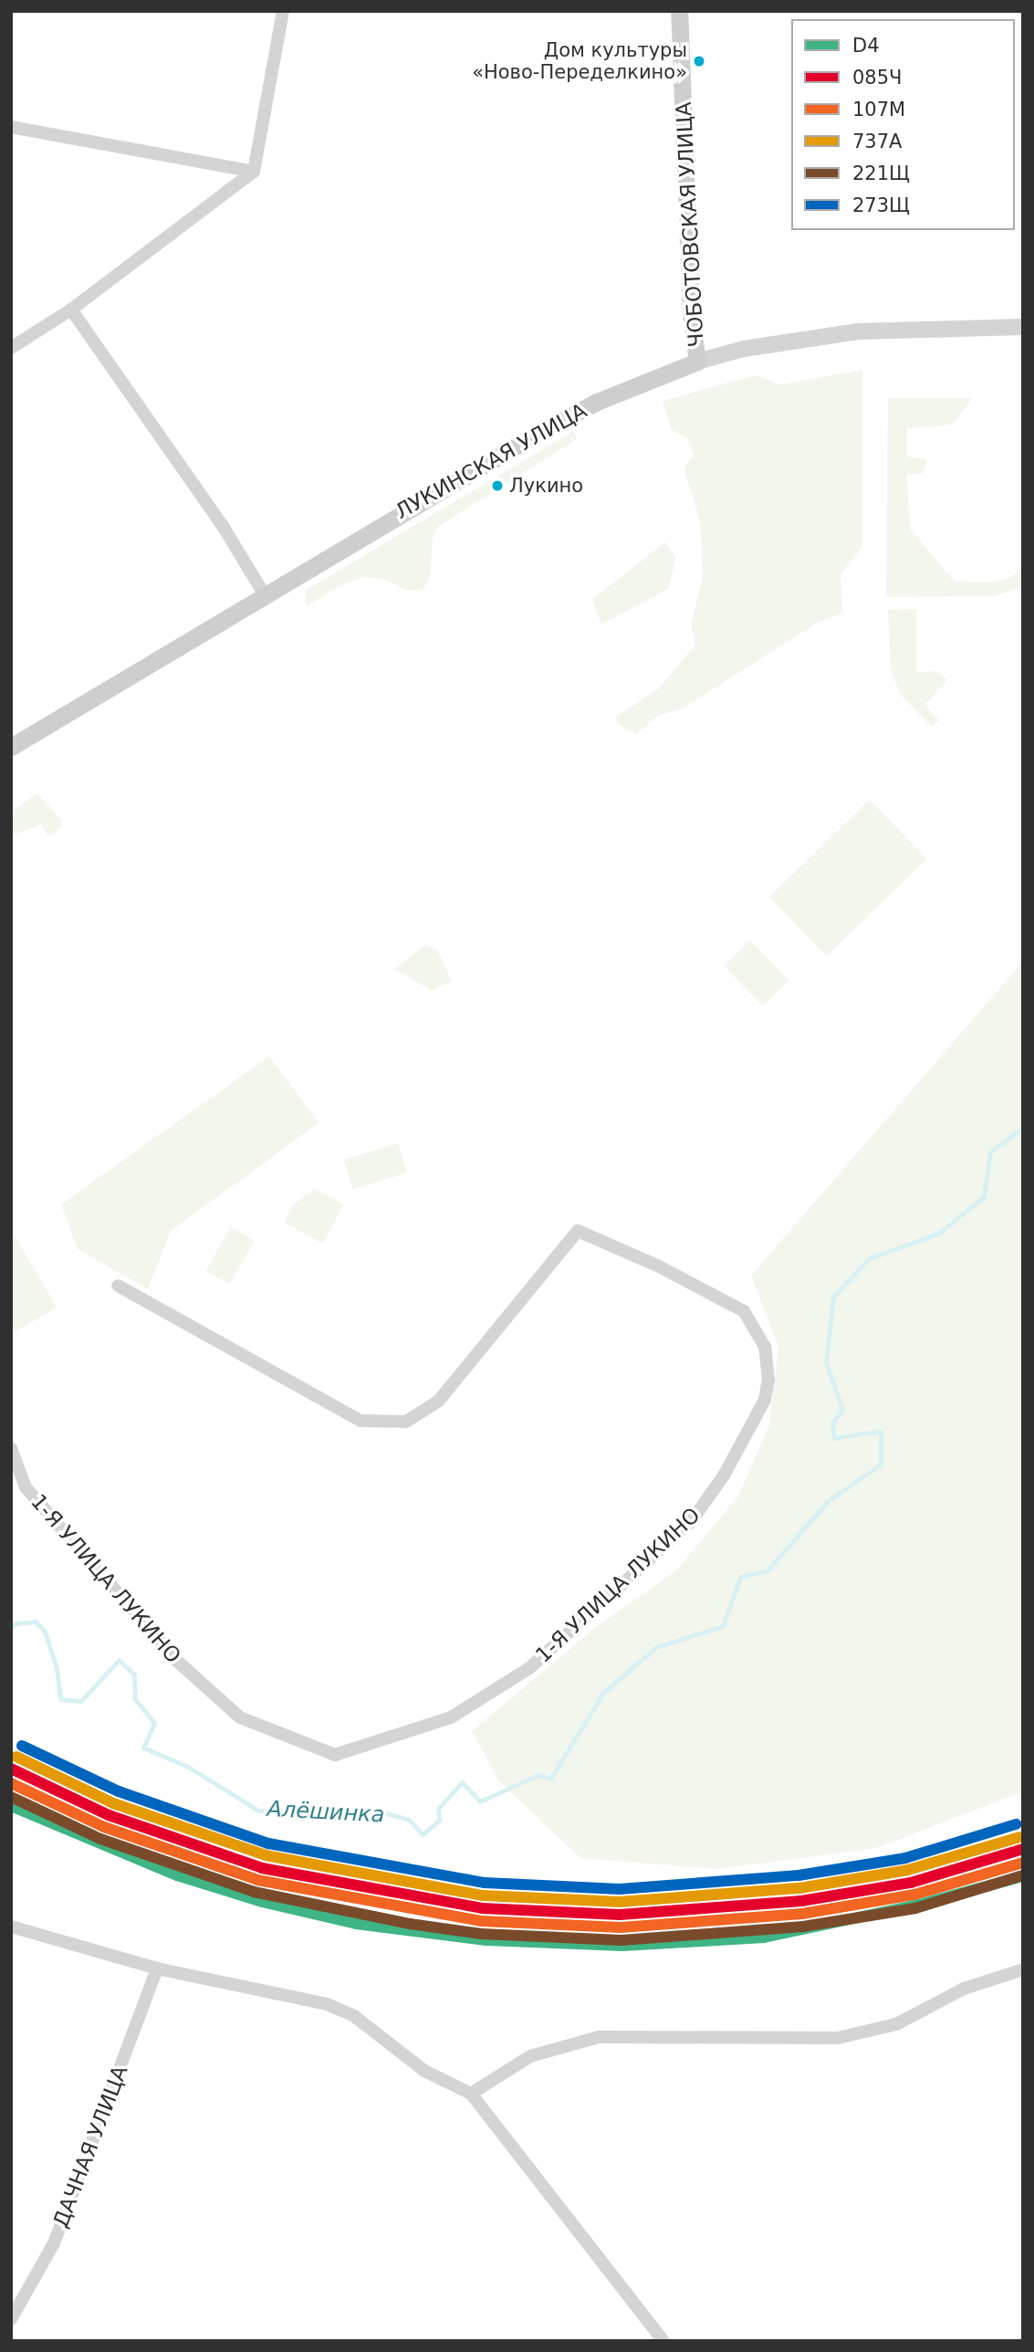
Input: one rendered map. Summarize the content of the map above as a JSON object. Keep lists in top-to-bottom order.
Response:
{
  "streets": {
    "main road": ["ЧОБОТОВСКАЯ УЛИЦА", "ЛУКИНСКАЯ УЛИЦА"],
    "street": ["1-Я УЛИЦА ЛУКИНО", "ДАЧНАЯ УЛИЦА"]
  },
  "crossings": [
    ["ЧОБОТОВСКАЯ УЛИЦА", "ЛУКИНСКАЯ УЛИЦА"]
  ],
  "water": ["Алёшинка"],
  "places": ["Дом культуры «Ново-Переделкино»", "Лукино"],
  "lines": [
    "transit line 273Щ",
    "transit line 737А",
    "transit line 085Ч",
    "transit line 107М",
    "transit line 221Щ",
    "transit line D4"
  ],
  "legend": [
    "D4",
    "085Ч",
    "107М",
    "737А",
    "221Щ",
    "273Щ"
  ]
}
